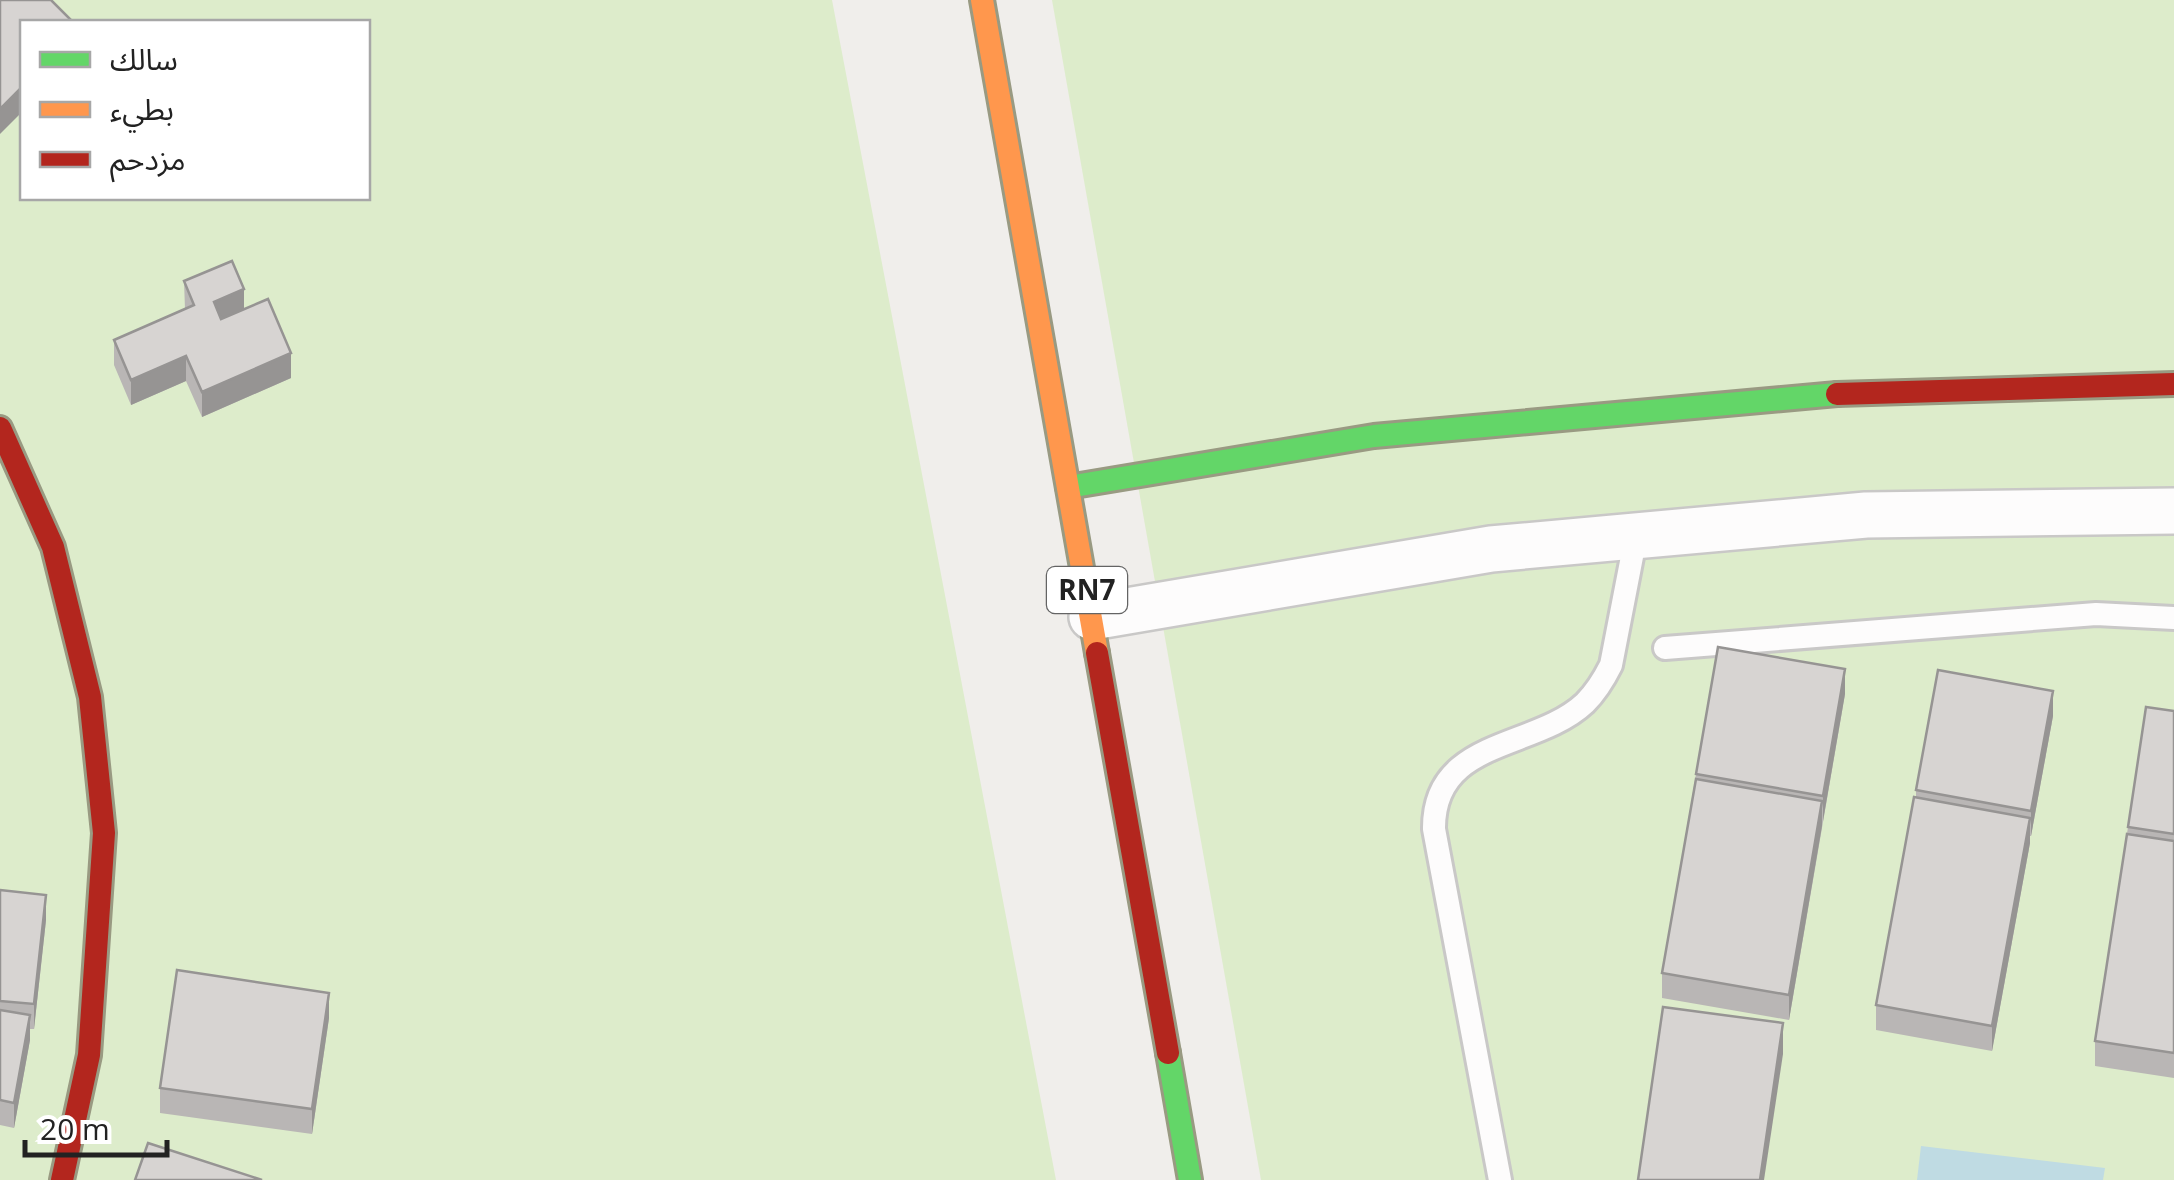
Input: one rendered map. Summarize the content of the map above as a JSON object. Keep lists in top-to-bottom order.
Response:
{
  "streets": {
    "street": ["RN7"]
  },
  "legend": ["سالك", "بطيء", "مزدحم"],
  "scale_bar": "20 m"
}
